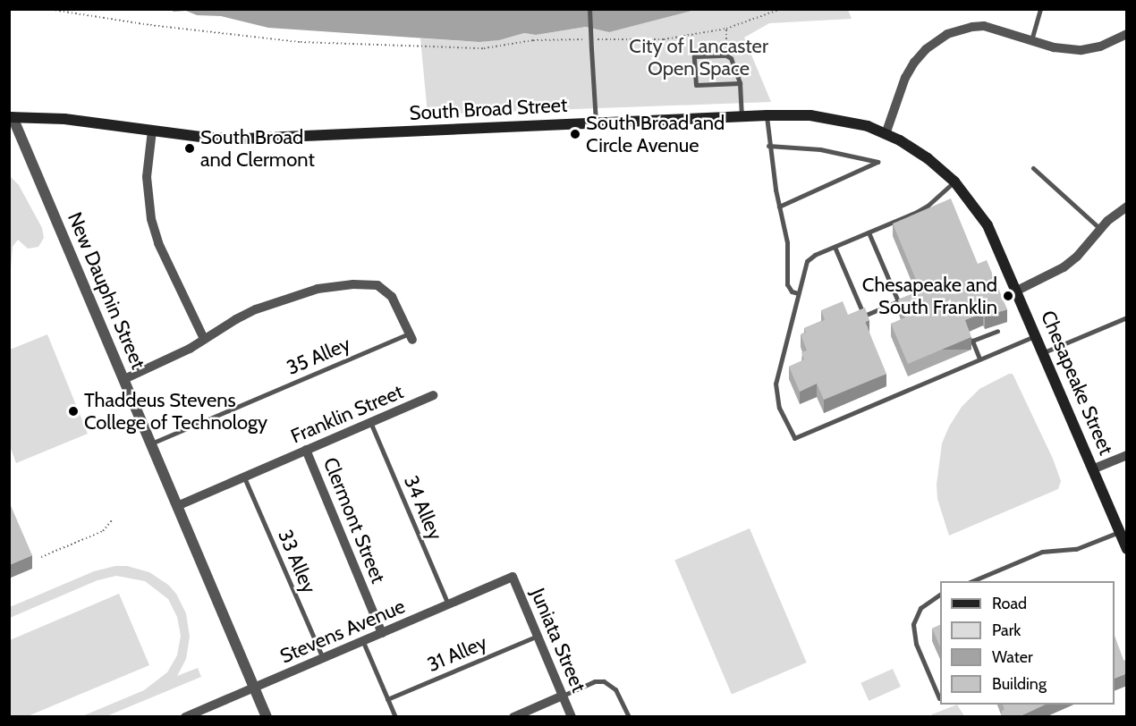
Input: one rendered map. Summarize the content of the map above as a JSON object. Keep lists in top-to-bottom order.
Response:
{
  "streets": {
    "main road": ["South Broad Street", "Chesapeake Street"],
    "street": [
      "New Dauphin Street",
      "Franklin Street",
      "Clermont Street",
      "Stevens Avenue",
      "Juniata Street"
    ],
    "lane": [
      "35 Alley",
      "34 Alley",
      "33 Alley",
      "31 Alley"
    ]
  },
  "crossings": [
    ["South Broad Street", "New Dauphin Street"],
    ["South Broad Street", "Chesapeake Street"],
    ["New Dauphin Street", "35 Alley"],
    ["New Dauphin Street", "Franklin Street"],
    ["New Dauphin Street", "Stevens Avenue"],
    ["Franklin Street", "34 Alley"],
    ["Franklin Street", "Clermont Street"],
    ["Franklin Street", "33 Alley"],
    ["34 Alley", "Stevens Avenue"],
    ["Clermont Street", "Stevens Avenue"],
    ["33 Alley", "Stevens Avenue"],
    ["Stevens Avenue", "Juniata Street"],
    ["Juniata Street", "31 Alley"]
  ],
  "parks": ["City of Lancaster Open Space"],
  "places": [
    "South Broad and Circle Avenue",
    "South Broad and Clermont",
    "Chesapeake and South Franklin",
    "Thaddeus Stevens College of Technology"
  ],
  "legend": [
    "Road",
    "Park",
    "Water",
    "Building"
  ]
}
